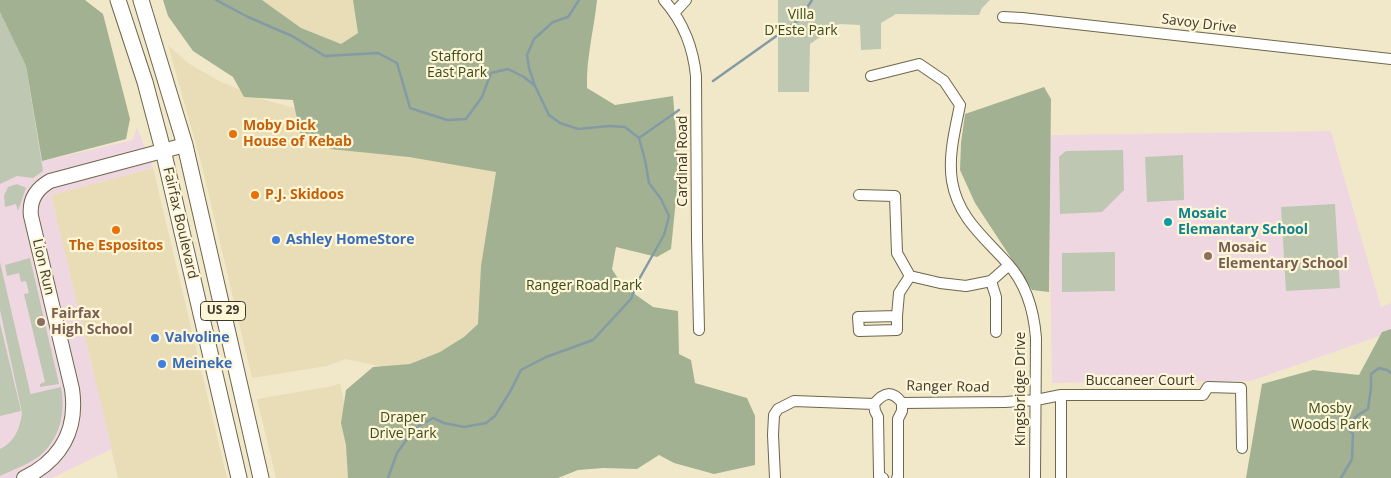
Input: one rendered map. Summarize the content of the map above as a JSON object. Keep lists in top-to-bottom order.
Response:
{
  "streets": {
    "main road": ["Fairfax Boulevard", "US 29"],
    "street": [
      "Savoy Drive",
      "Cardinal Road",
      "Lion Run",
      "Buccaneer Court",
      "Ranger Road",
      "Kingsbridge Drive"
    ]
  },
  "crossings": [
    ["Fairfax Boulevard", "Lion Run"],
    ["Buccaneer Court", "Ranger Road"],
    ["Buccaneer Court", "Kingsbridge Drive"],
    ["Ranger Road", "Kingsbridge Drive"]
  ],
  "parks": [
    "Villa D'Este Park",
    "Stafford East Park",
    "Ranger Road Park",
    "Mosby Woods Park",
    "Draper Drive Park"
  ],
  "places": [
    "Moby Dick House of Kebab",
    "P.J. Skidoos",
    "Mosaic Elemantary School",
    "The Espositos",
    "Ashley HomeStore",
    "Mosaic Elementary School",
    "Fairfax High School",
    "Valvoline",
    "Meineke"
  ]
}
